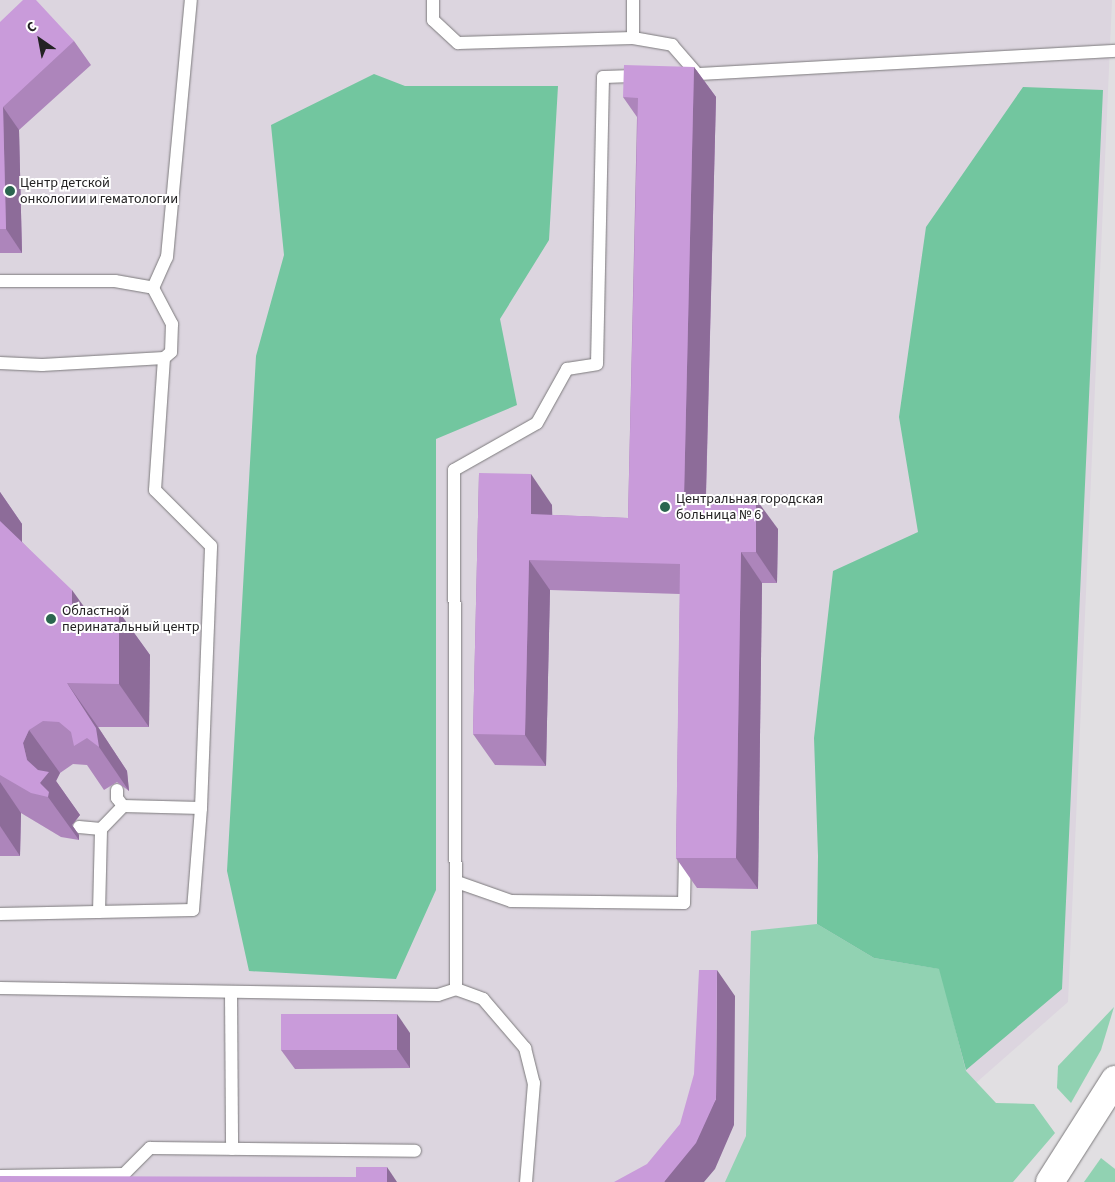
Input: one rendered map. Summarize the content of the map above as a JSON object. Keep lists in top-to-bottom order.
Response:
{
  "places": ["Центр детской онкологии и гематологии", "Центральная городская больница № 6", "Областной перинатальный центр"],
  "north": "top left"
}
